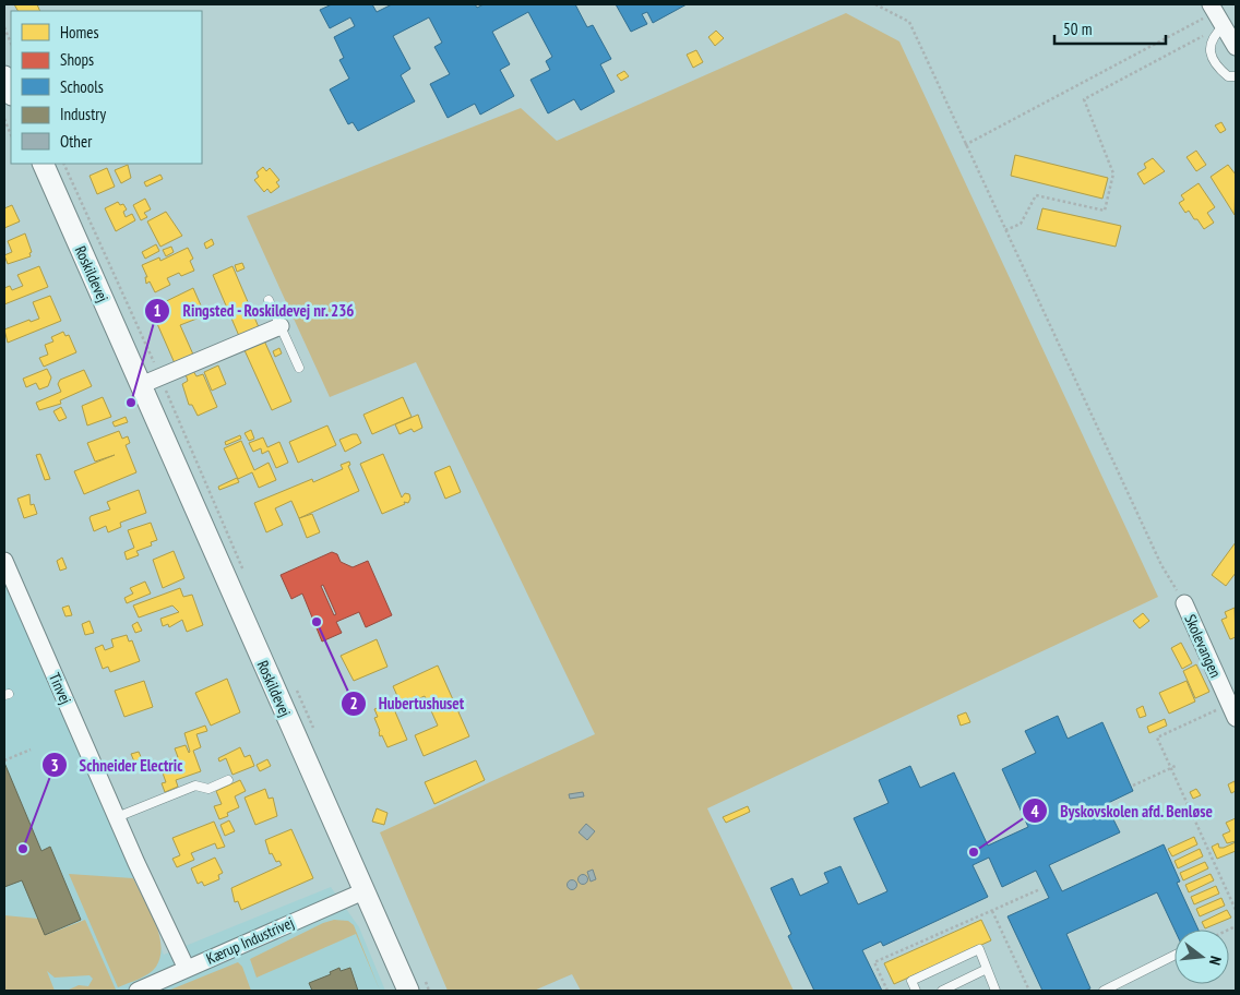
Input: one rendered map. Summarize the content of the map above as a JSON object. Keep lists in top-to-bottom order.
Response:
{
  "streets": {
    "street": [
      "Roskildevej",
      "Skolevangen",
      "Tinvej",
      "Kærup Industrivej"
    ]
  },
  "crossings": [
    ["Roskildevej", "Kærup Industrivej"],
    ["Tinvej", "Kærup Industrivej"]
  ],
  "places": [
    "Ringsted - Roskildevej nr. 236",
    "Hubertushuset",
    "Schneider Electric",
    "Byskovskolen afd. Benløse"
  ],
  "legend": [
    "Homes",
    "Shops",
    "Schools",
    "Industry",
    "Other"
  ],
  "scale_bar": "50 m",
  "north": "right"
}
